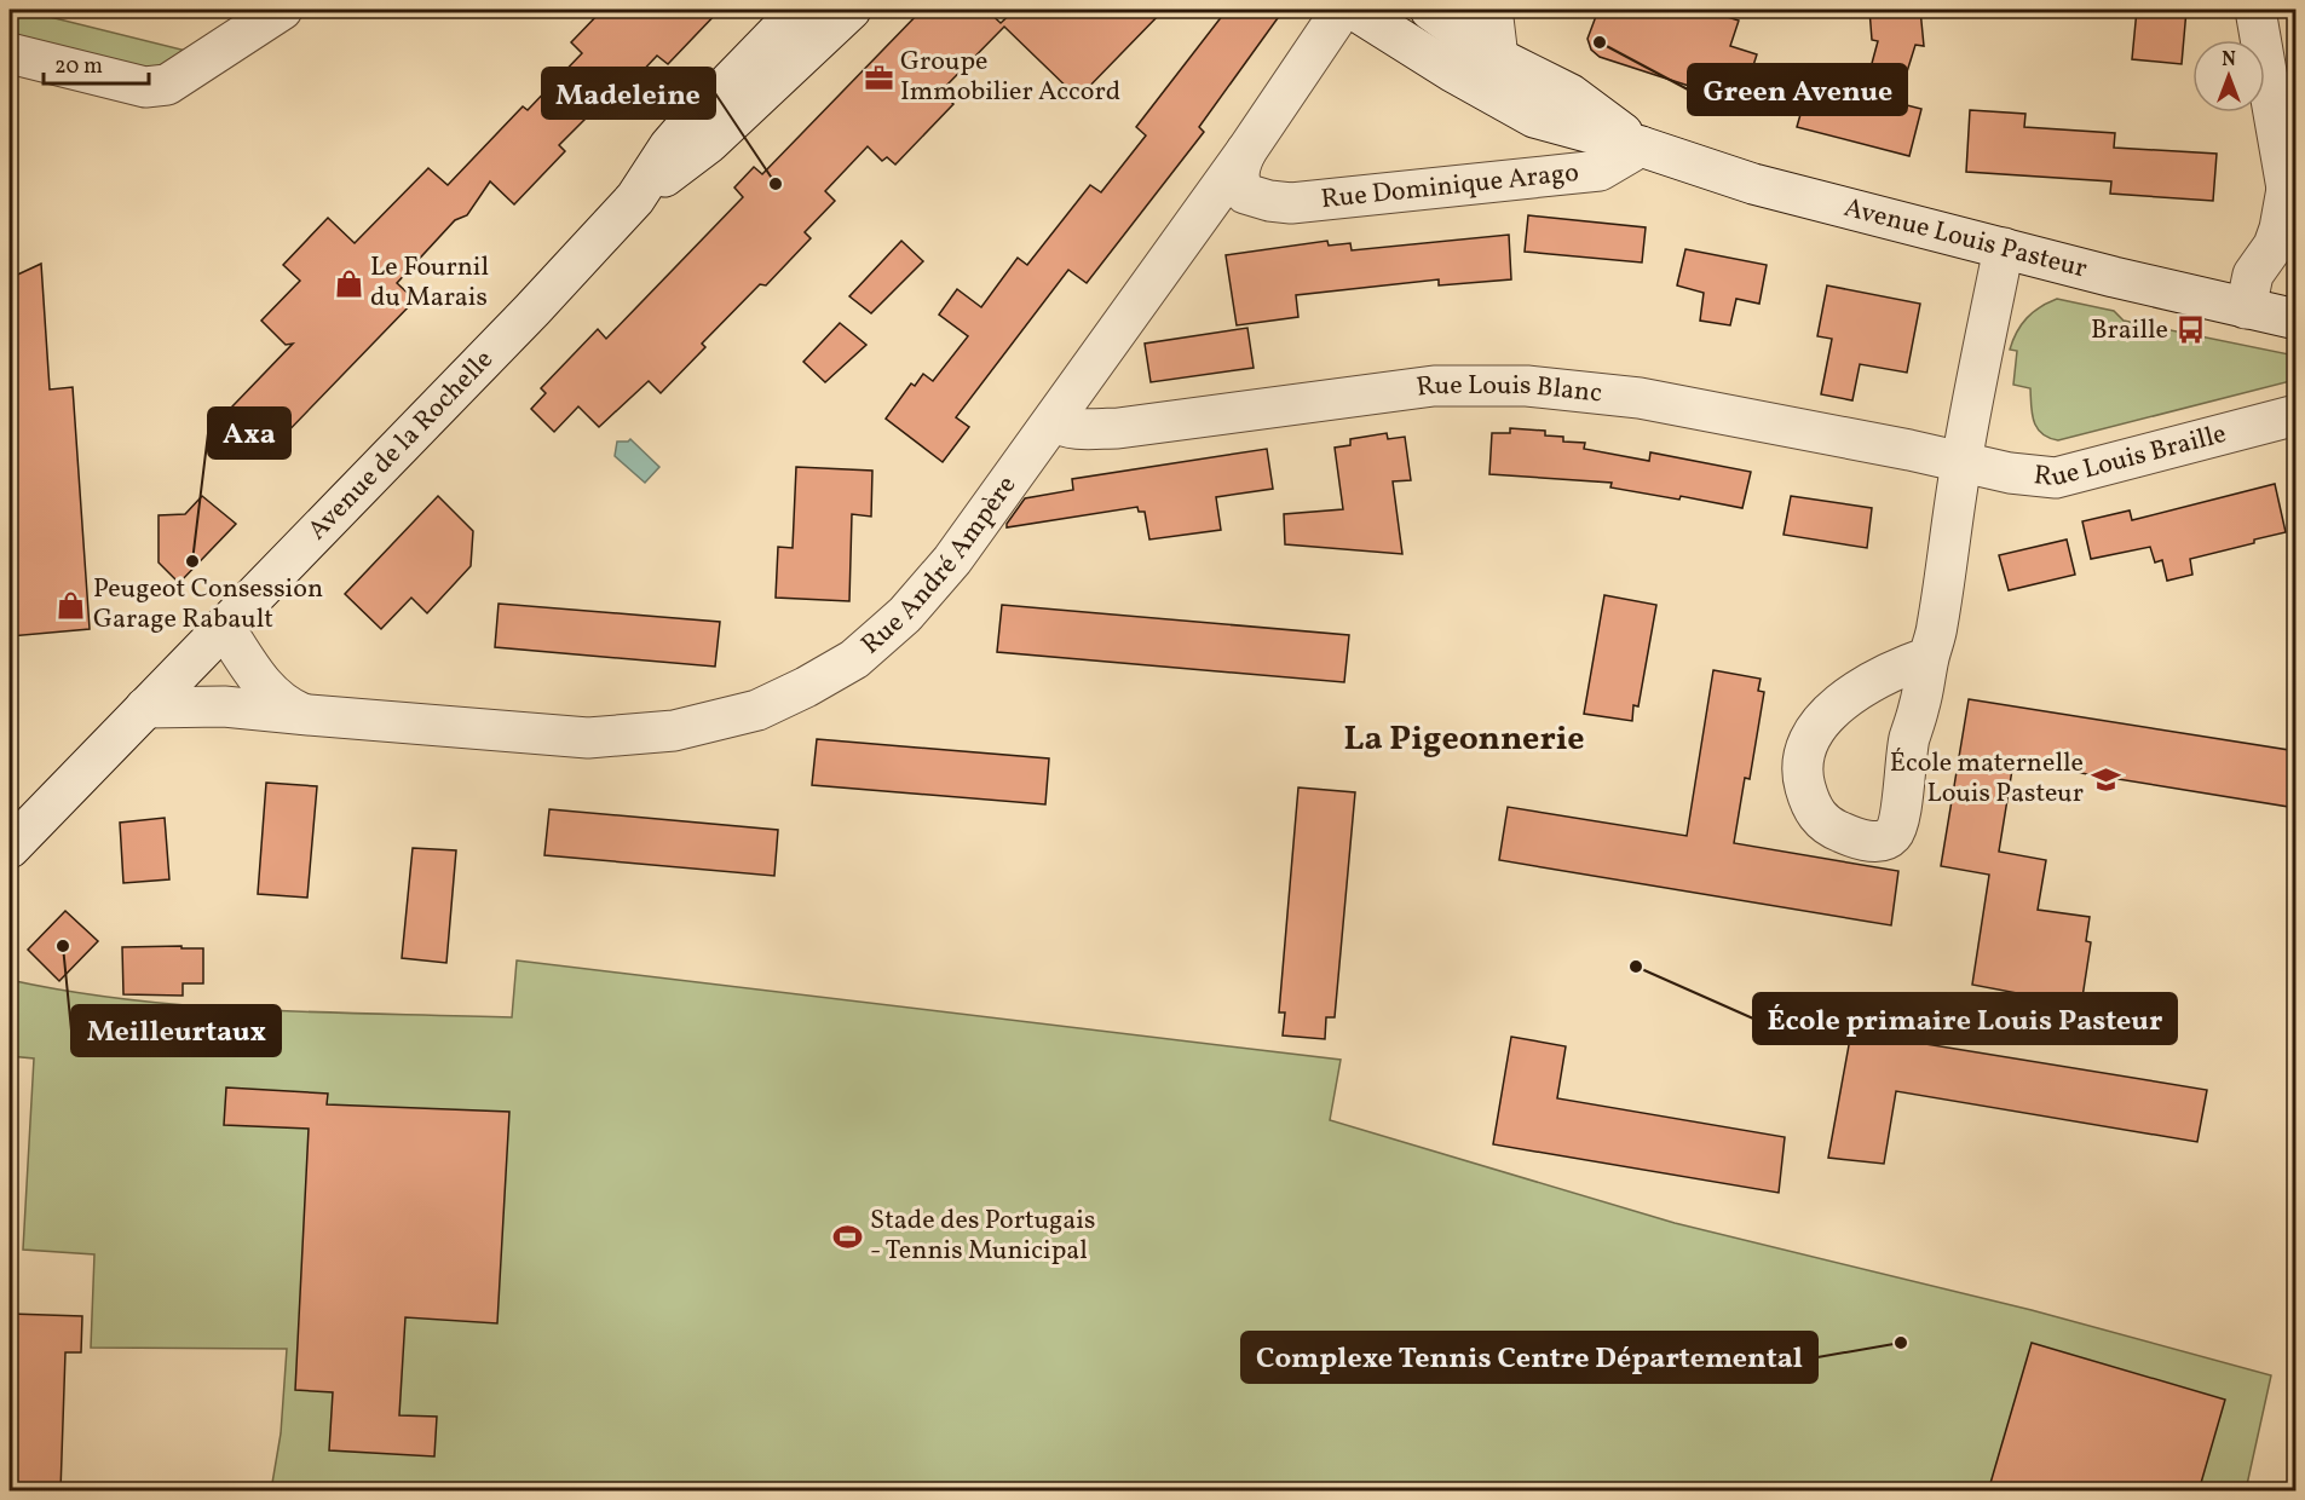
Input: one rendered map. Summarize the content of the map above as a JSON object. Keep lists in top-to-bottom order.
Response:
{
  "streets": {
    "street": [
      "Rue Dominique Arago",
      "Avenue Louis Pasteur",
      "Rue Louis Blanc",
      "Avenue de la Rochelle",
      "Rue Louis Braille",
      "Rue André Ampère"
    ]
  },
  "crossings": [
    ["Rue Dominique Arago", "Avenue Louis Pasteur"],
    ["Rue Dominique Arago", "Rue André Ampère"],
    ["Rue Louis Blanc", "Rue Louis Braille"],
    ["Rue Louis Blanc", "Rue André Ampère"],
    ["Avenue de la Rochelle", "Rue André Ampère"]
  ],
  "districts": ["La Pigeonnerie"],
  "places": {
    "other": [
      "Green Avenue",
      "Madeleine",
      "Axa",
      "Meilleurtaux",
      "École primaire Louis Pasteur",
      "Complexe Tennis Centre Départemental"
    ],
    "office": ["Groupe Immobilier Accord"],
    "shop": ["Le Fournil du Marais", "Peugeot Consession Garage Rabault"],
    "bus stop": ["Braille"],
    "school or university": ["École maternelle Louis Pasteur"],
    "sports": ["Stade des Portugais - Tennis Municipal"]
  },
  "scale_bar": "20 m",
  "north": "top"
}
